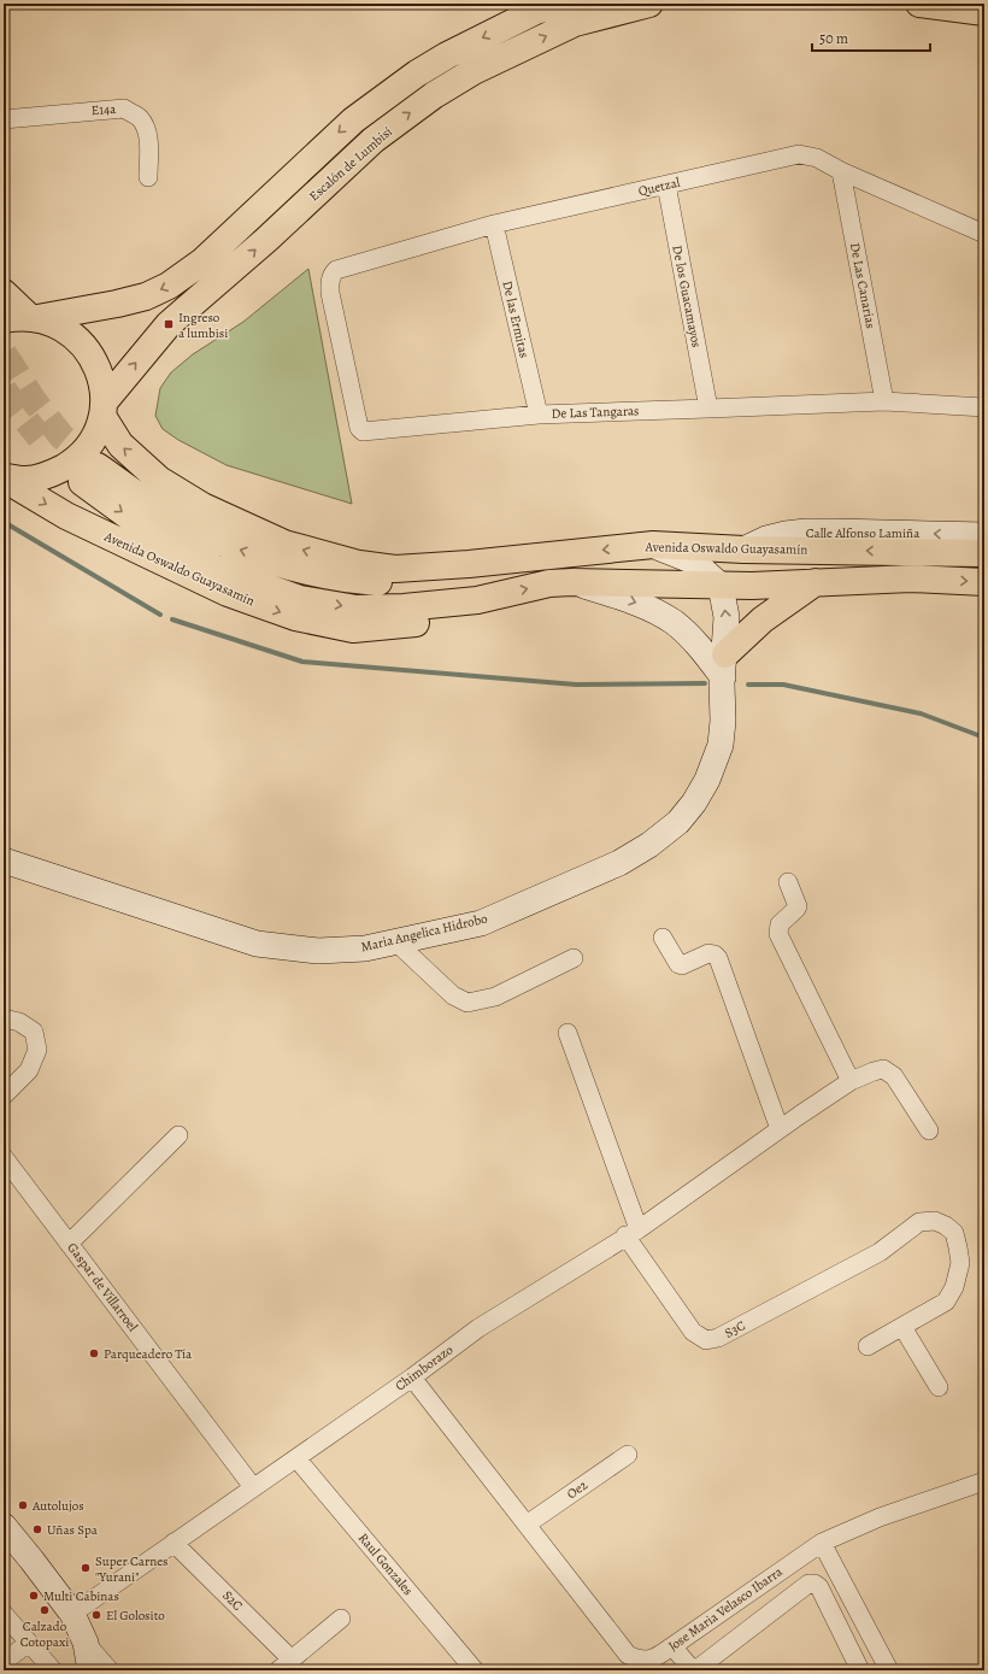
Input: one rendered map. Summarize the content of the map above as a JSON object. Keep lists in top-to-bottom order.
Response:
{
  "streets": {
    "main road": ["Escalón de Lumbisí", "Avenida Oswaldo Guayasamín"],
    "street": [
      "E14a",
      "Quetzal",
      "De Las Canarias",
      "De los Guacamayos",
      "De las Ermitas",
      "De Las Tangaras",
      "Calle Alfonso Lamiña",
      "Maria Angelica Hidrobo",
      "Gaspar de Villarroel",
      "S3C",
      "Chimborazo",
      "Oe2",
      "Raul Gonzales",
      "S2C",
      "Jose Maria Velasco Ibarra"
    ]
  },
  "crossings": [
    ["Escalón de Lumbisí", "Avenida Oswaldo Guayasamín"],
    ["Quetzal", "De Las Canarias"],
    ["Quetzal", "De los Guacamayos"],
    ["Quetzal", "De las Ermitas"],
    ["Quetzal", "De Las Tangaras"],
    ["De Las Canarias", "De Las Tangaras"],
    ["De los Guacamayos", "De Las Tangaras"],
    ["De las Ermitas", "De Las Tangaras"],
    ["Calle Alfonso Lamiña", "Avenida Oswaldo Guayasamín"],
    ["Avenida Oswaldo Guayasamín", "Maria Angelica Hidrobo"],
    ["Gaspar de Villarroel", "Chimborazo"],
    ["S3C", "Chimborazo"],
    ["Chimborazo", "Raul Gonzales"],
    ["Chimborazo", "S2C"],
    ["Chimborazo", "Jose Maria Velasco Ibarra"],
    ["Oe2", "Jose Maria Velasco Ibarra"]
  ],
  "one_way": ["Calle Alfonso Lamiña"],
  "places": {
    "transit": ["Ingreso a lumbisi"],
    "other": [
      "Parqueadero Tía",
      "Autolujos",
      "Uñas Spa",
      "Super Carnes \"Yurani\"",
      "Multi Cabinas",
      "Calzado Cotopaxi",
      "El Golosito"
    ]
  },
  "scale_bar": "50 m"
}
